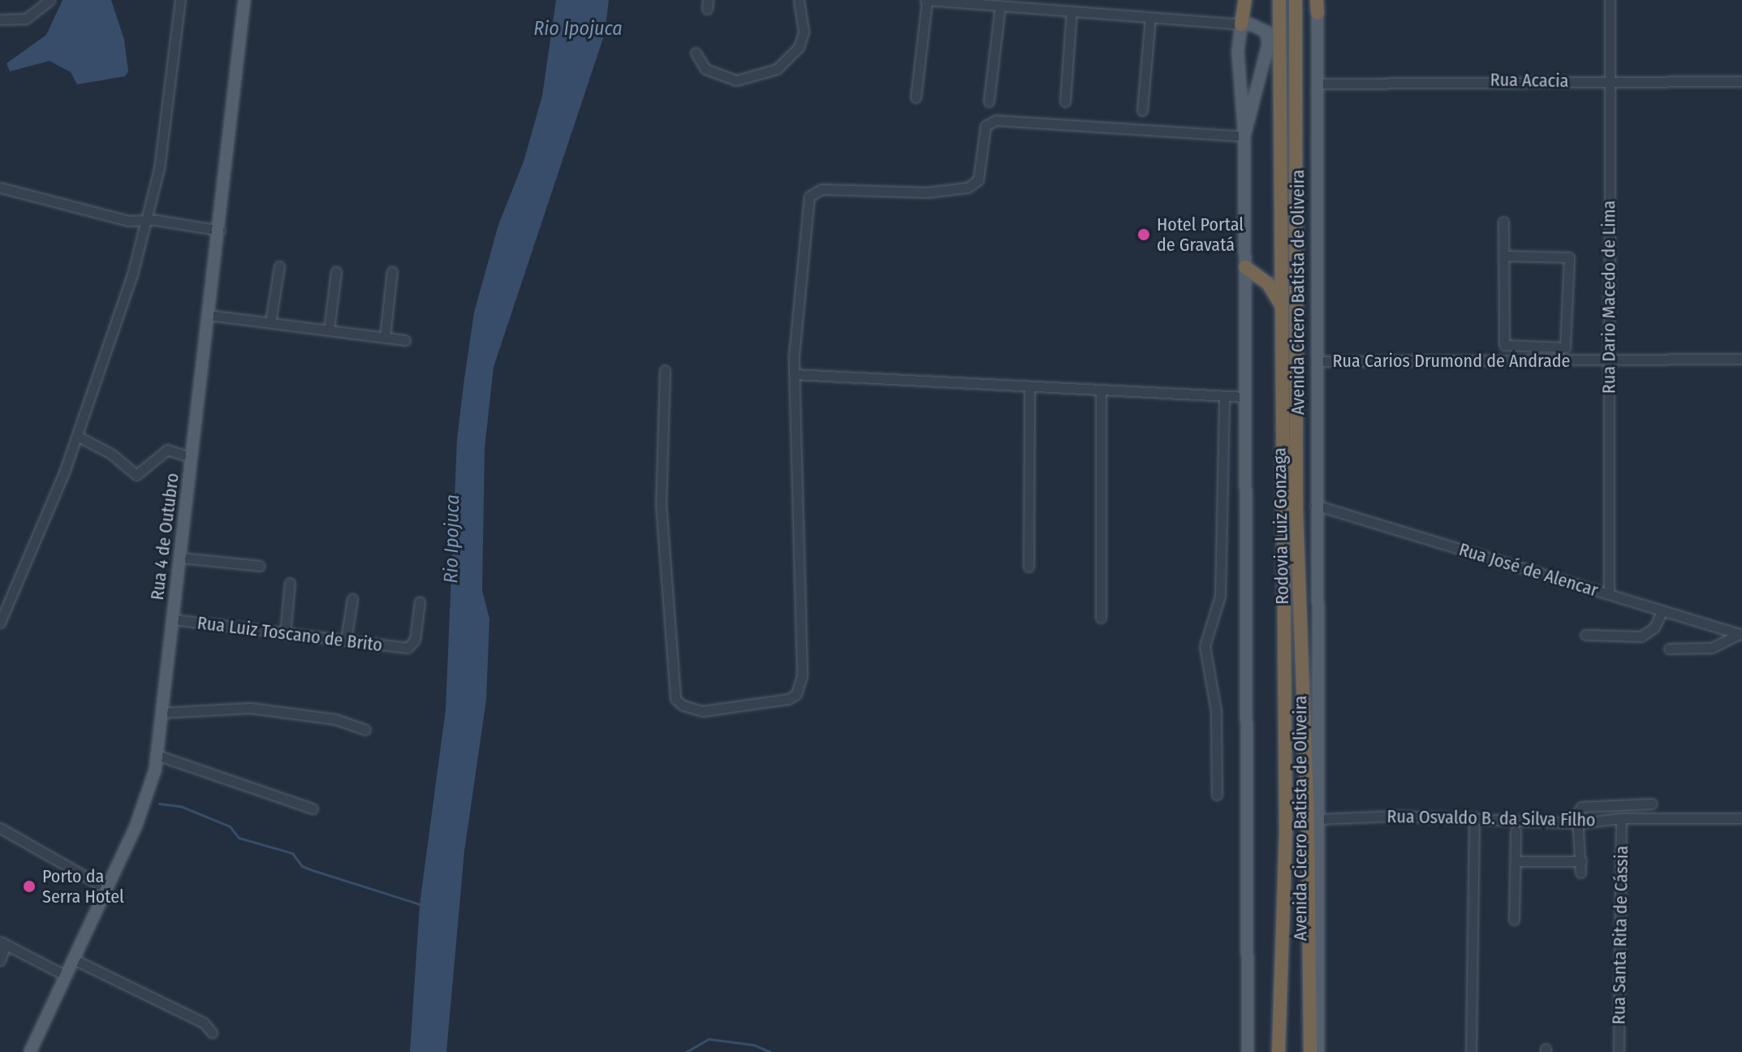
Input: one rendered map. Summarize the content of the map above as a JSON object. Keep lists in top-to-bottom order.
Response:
{
  "streets": {
    "highway": ["Rodovia Luiz Gonzaga"],
    "main road": ["Avenida Cicero Batista de Oliveira", "Rua 4 de Outubro"],
    "street": [
      "Rua Acacia",
      "Rua Dario Macedo de Lima",
      "Rua Carios Drumond de Andrade",
      "Rua José de Alencar",
      "Rua Luiz Toscano de Brito",
      "Rua Osvaldo B. da Silva Filho",
      "Rua Santa Rita de Cássia"
    ]
  },
  "crossings": [
    ["Rua Acacia", "Avenida Cicero Batista de Oliveira"],
    ["Rua Acacia", "Rua Dario Macedo de Lima"],
    ["Avenida Cicero Batista de Oliveira", "Rua Carios Drumond de Andrade"],
    ["Avenida Cicero Batista de Oliveira", "Rua José de Alencar"],
    ["Avenida Cicero Batista de Oliveira", "Rua Osvaldo B. da Silva Filho"],
    ["Rua Dario Macedo de Lima", "Rua Carios Drumond de Andrade"],
    ["Rua Dario Macedo de Lima", "Rua José de Alencar"],
    ["Rua 4 de Outubro", "Rua Luiz Toscano de Brito"],
    ["Rua Osvaldo B. da Silva Filho", "Rua Santa Rita de Cássia"]
  ],
  "water": ["Rio Ipojuca"],
  "places": ["Hotel Portal de Gravatá", "Porto da Serra Hotel"]
}
